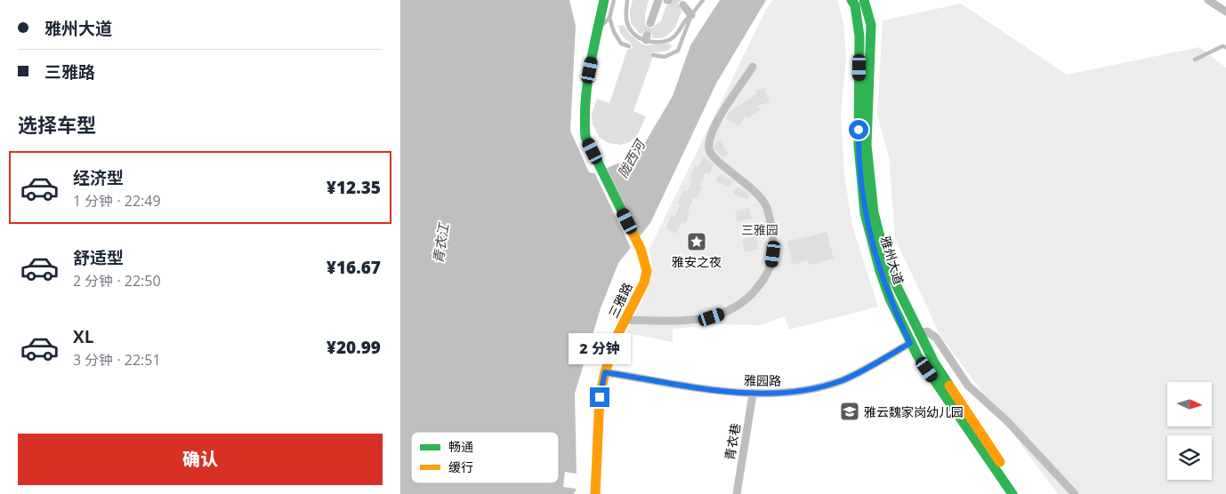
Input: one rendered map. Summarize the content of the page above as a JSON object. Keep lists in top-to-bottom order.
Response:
{
  "streets": {
    "main road": ["雅州大道", "三雅路"],
    "street": ["雅园路", "青衣巷"]
  },
  "crossings": [
    ["雅州大道", "雅园路"],
    ["三雅路", "雅园路"],
    ["雅园路", "青衣巷"]
  ],
  "water": ["陇西河", "青衣江"],
  "parks": ["三雅园"],
  "places": {
    "place": ["雅安之夜"],
    "school or university": ["雅云魏家岗幼儿园"]
  },
  "legend": ["畅通", "缓行"],
  "north": "right",
  "page": {
    "banner": ["雅州大道", "三雅路"],
    "heading": "选择车型",
    "list": [
      {
        "name": "经济型",
        "note": "1 分钟 · 22:49",
        "value": "¥12.35"
      },
      {
        "name": "舒适型",
        "note": "2 分钟 · 22:50",
        "value": "¥16.67"
      },
      {
        "name": "XL",
        "note": "3 分钟 · 22:51",
        "value": "¥20.99"
      }
    ],
    "bubble": "2 分钟",
    "buttons": "确认"
  }
}
